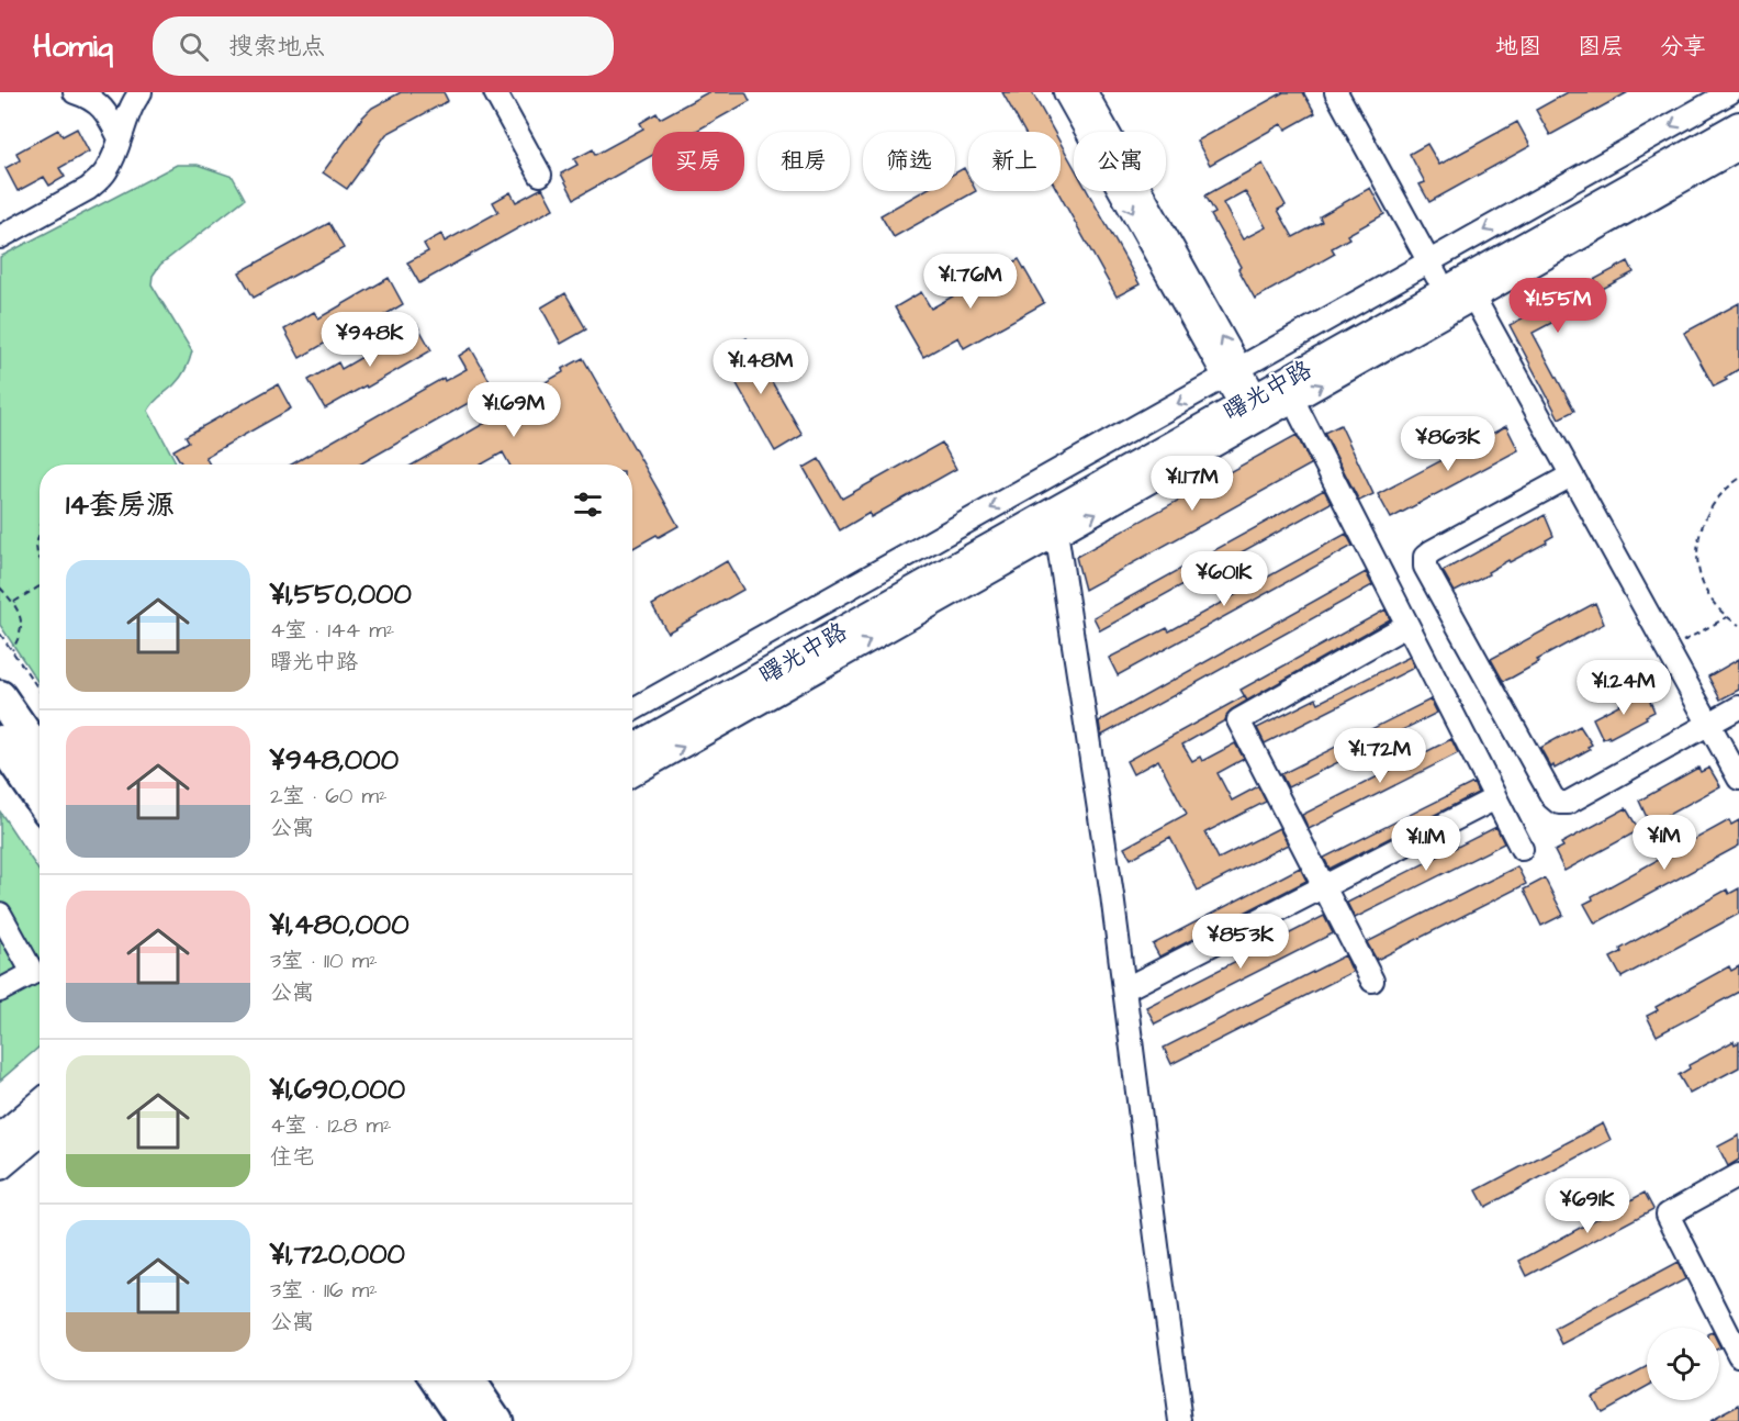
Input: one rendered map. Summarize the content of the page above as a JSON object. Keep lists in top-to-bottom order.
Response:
{
  "streets": {
    "main road": ["曙光中路"]
  },
  "page": {
    "header": "Homiq",
    "search": "搜索地点",
    "nav": ["地图", "图层", "分享"],
    "chip": [
      "买房",
      "租房",
      "筛选",
      "新上",
      "公寓"
    ],
    "price": [
      "¥1.76M",
      "¥1.55M",
      "¥948K",
      "¥1.48M",
      "¥1.69M",
      "¥863K",
      "¥1.17M",
      "¥601K",
      "¥1.24M",
      "¥1.72M",
      "¥1M",
      "¥1.1M",
      "¥853K",
      "¥691K"
    ],
    "heading": "14套房源",
    "list": [
      {
        "name": "¥1,550,000",
        "note": "4室 · 144 m² · 曙光中路"
      },
      {
        "name": "¥948,000",
        "note": "2室 · 60 m² · 公寓"
      },
      {
        "name": "¥1,480,000",
        "note": "3室 · 110 m² · 公寓"
      },
      {
        "name": "¥1,690,000",
        "note": "4室 · 128 m² · 住宅"
      },
      {
        "name": "¥1,720,000",
        "note": "3室 · 116 m² · 公寓"
      }
    ]
  }
}
